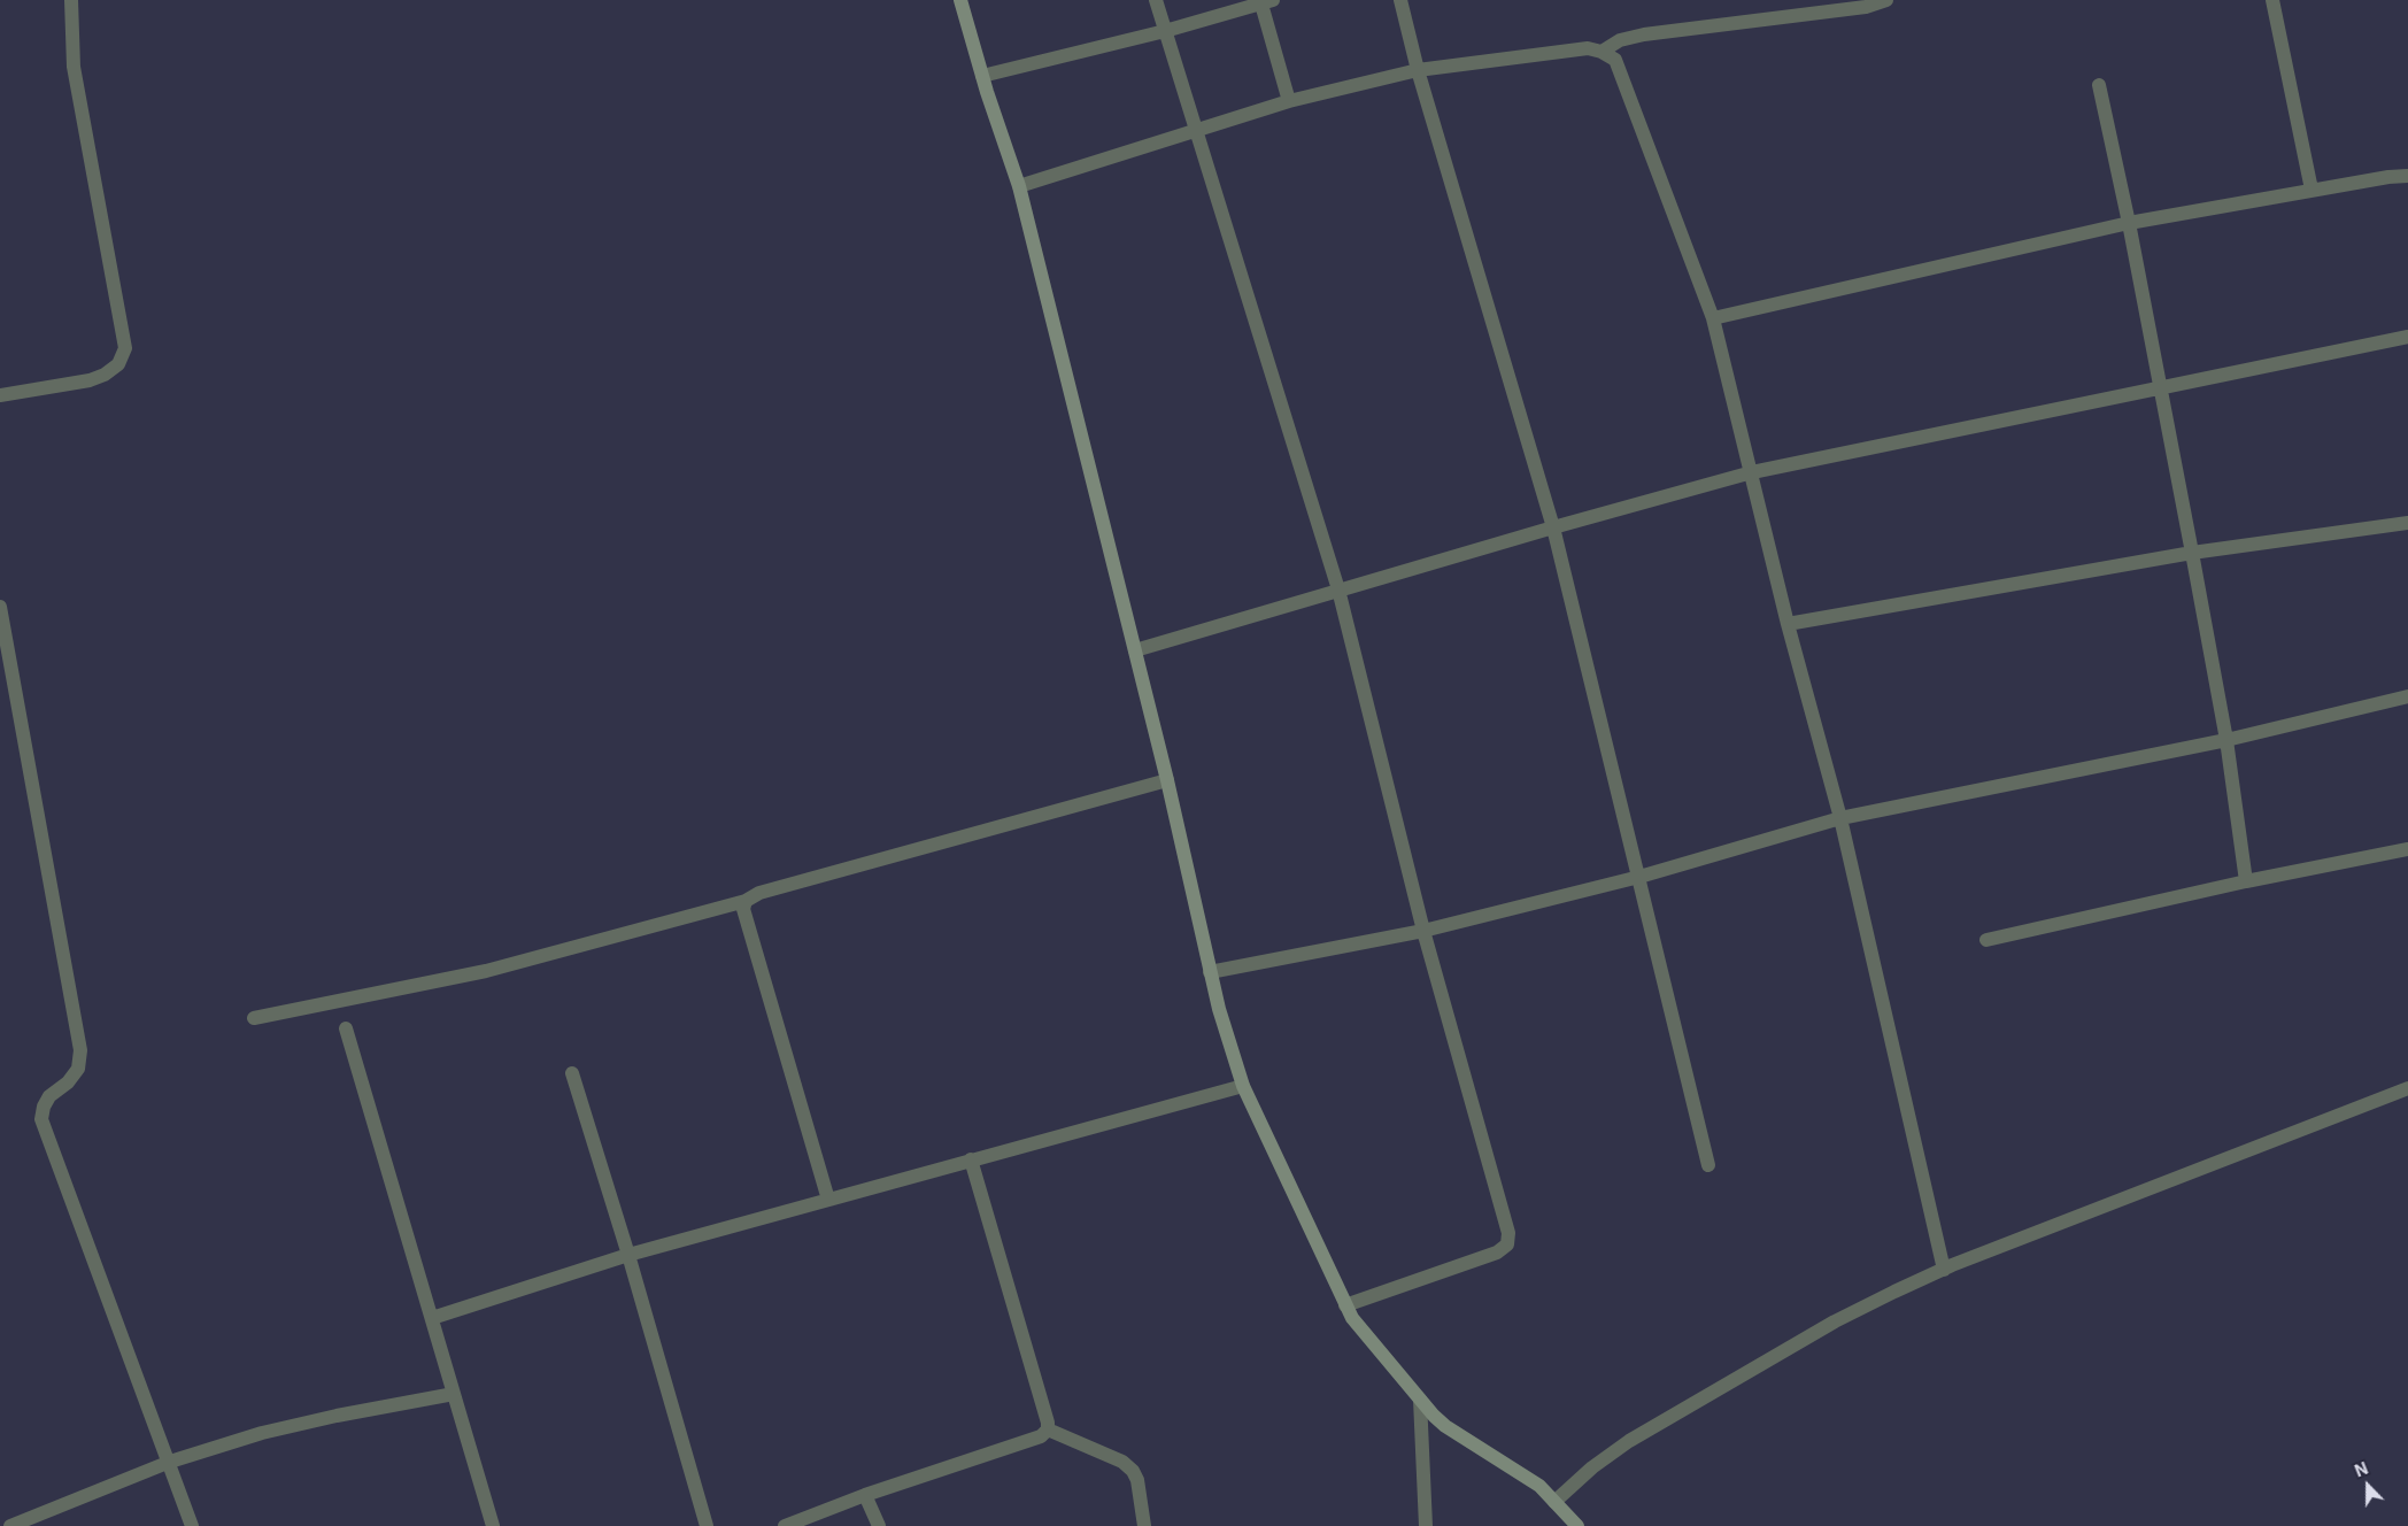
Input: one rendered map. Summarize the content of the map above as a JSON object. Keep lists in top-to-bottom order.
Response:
{
  "north": "top"
}
